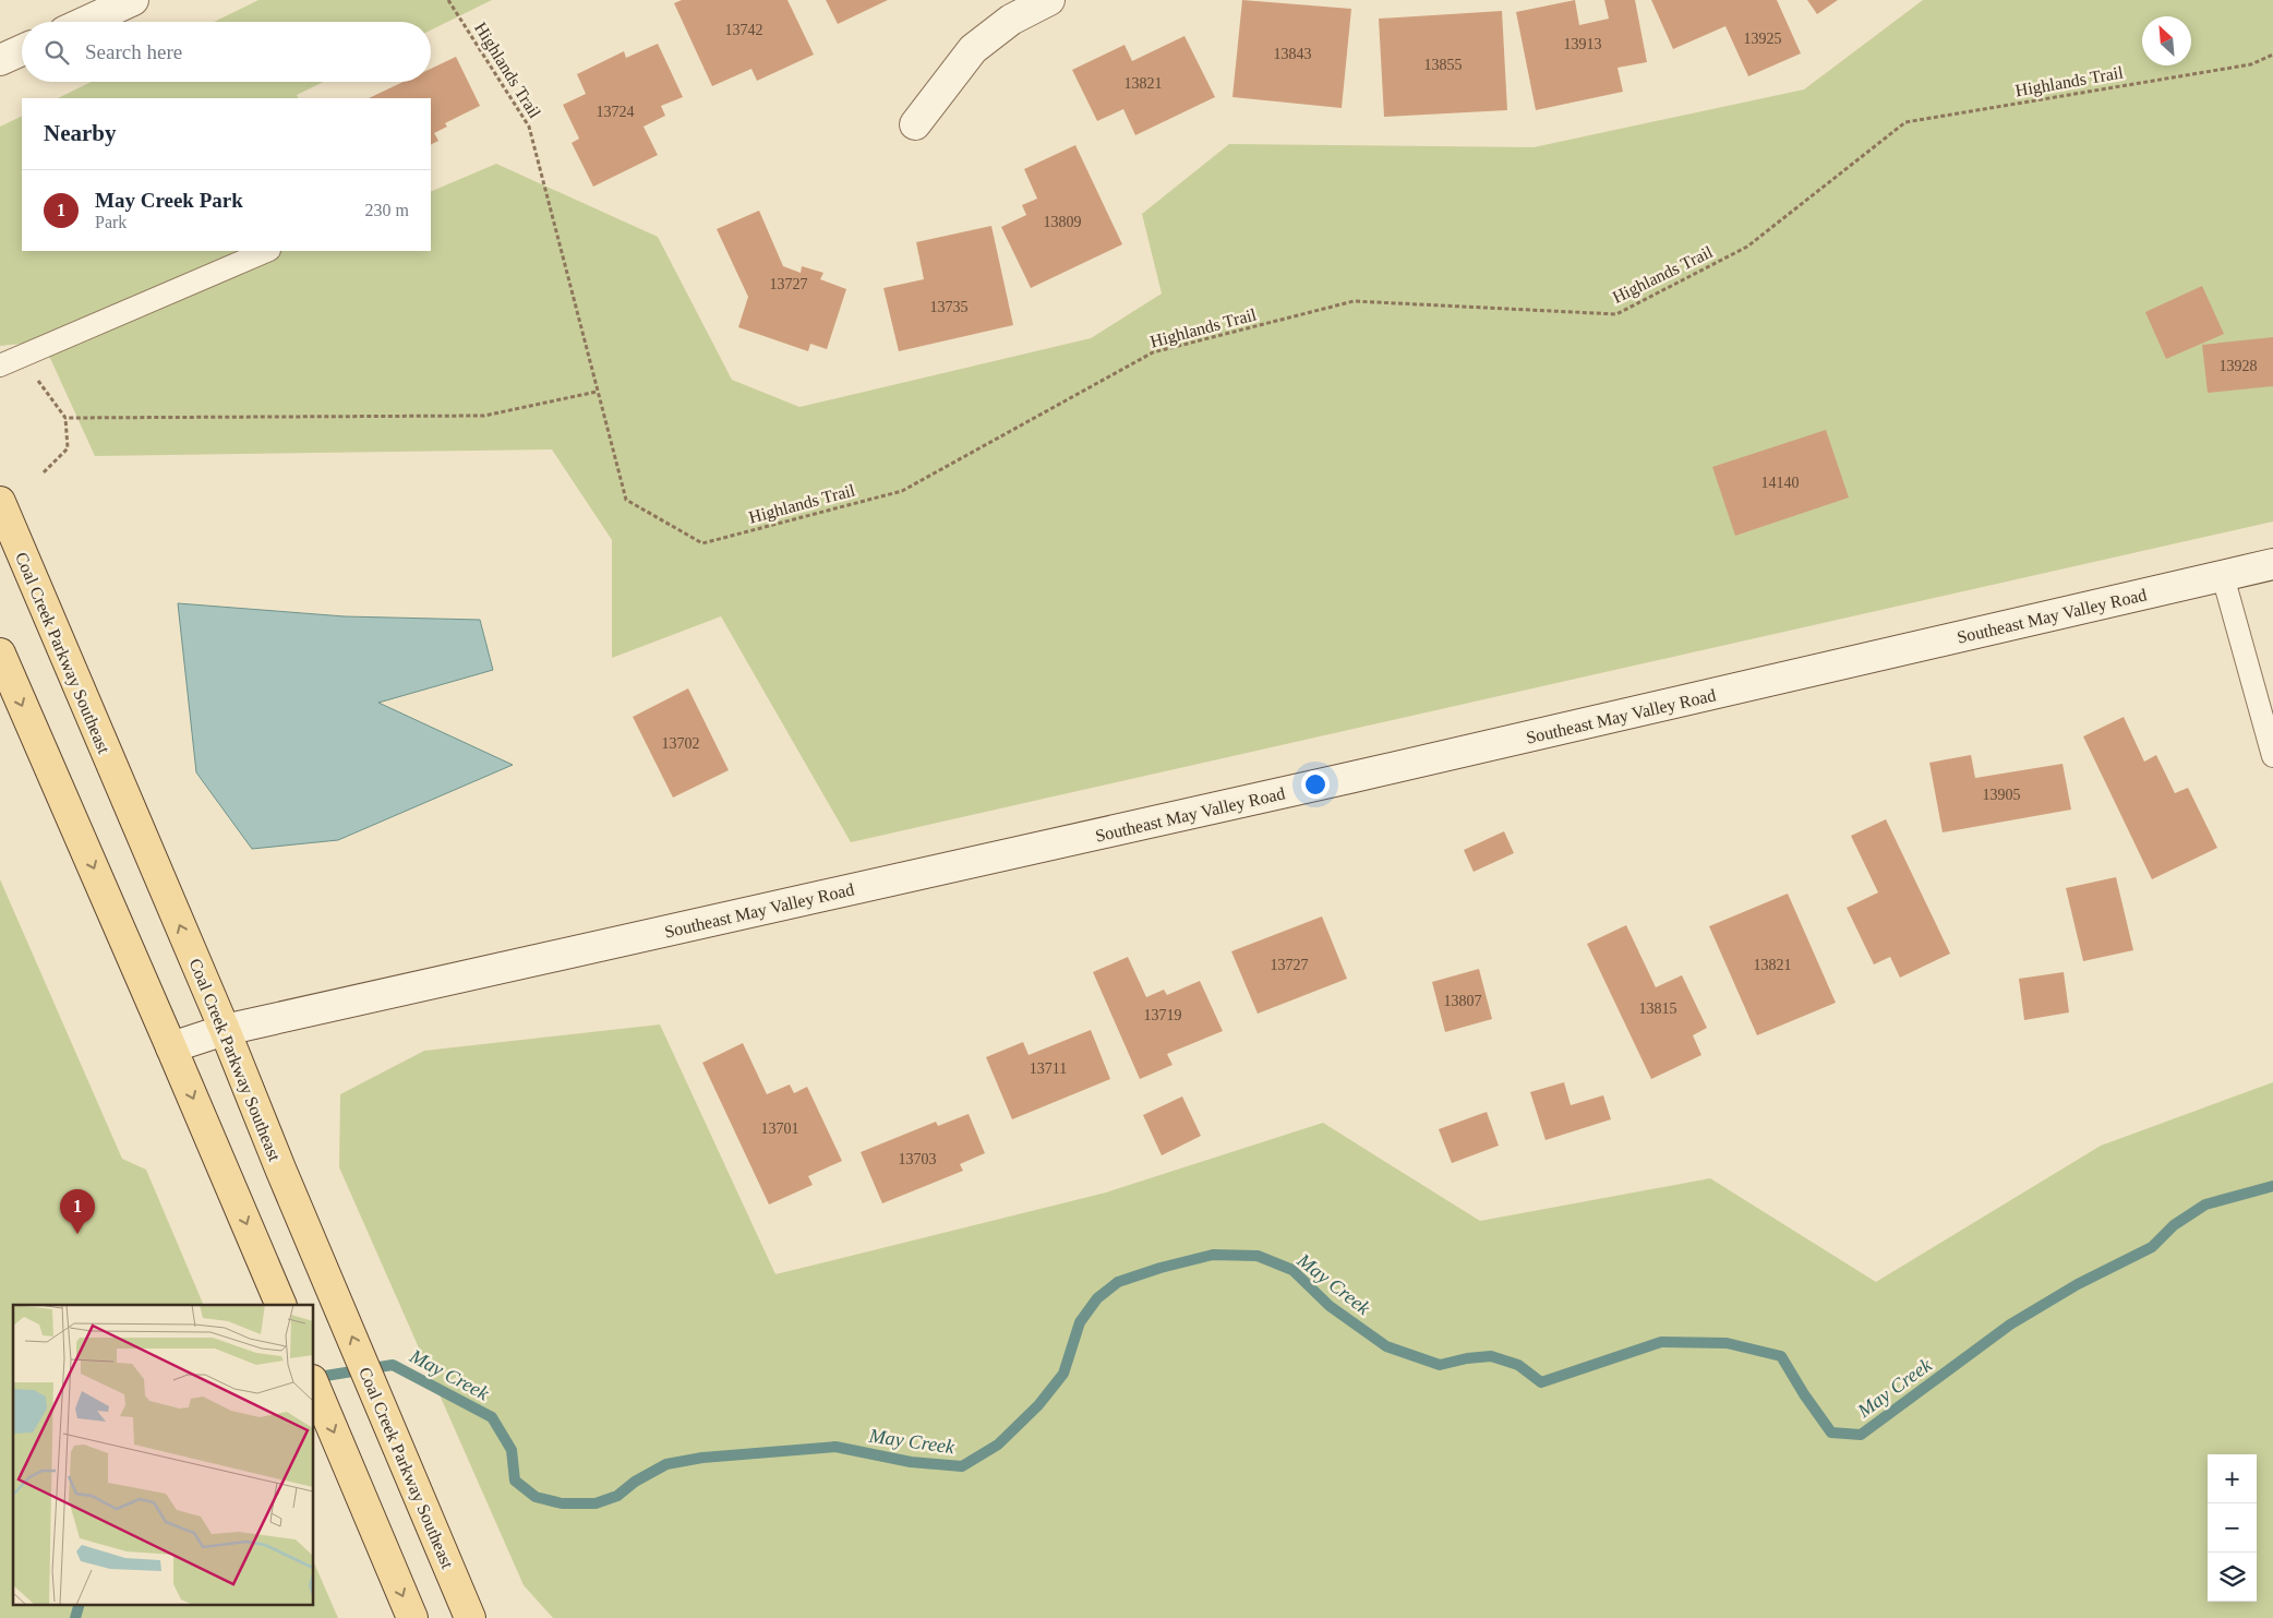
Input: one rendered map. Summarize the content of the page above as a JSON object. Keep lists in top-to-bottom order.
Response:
{
  "streets": {
    "main road": ["Coal Creek Parkway Southeast"],
    "street": ["Southeast May Valley Road"],
    "path": ["Highlands Trail"]
  },
  "crossings": [
    ["Southeast May Valley Road", "Coal Creek Parkway Southeast"]
  ],
  "water": ["May Creek"],
  "house_numbers": [
    "13742",
    "13925",
    "13913",
    "13843",
    "13855",
    "13821",
    "13724",
    "13809",
    "13727",
    "13735",
    "13928",
    "14140",
    "13702",
    "13905",
    "13727",
    "13821",
    "13807",
    "13815",
    "13719",
    "13711",
    "13701",
    "13703"
  ],
  "north": "top left",
  "page": {
    "search": "Search here",
    "heading": "Nearby",
    "list": [
      {
        "mark": "1",
        "name": "May Creek Park",
        "note": "Park",
        "value": "230 m"
      }
    ],
    "pins": "1",
    "map_buttons": ["+", "−"]
  }
}
